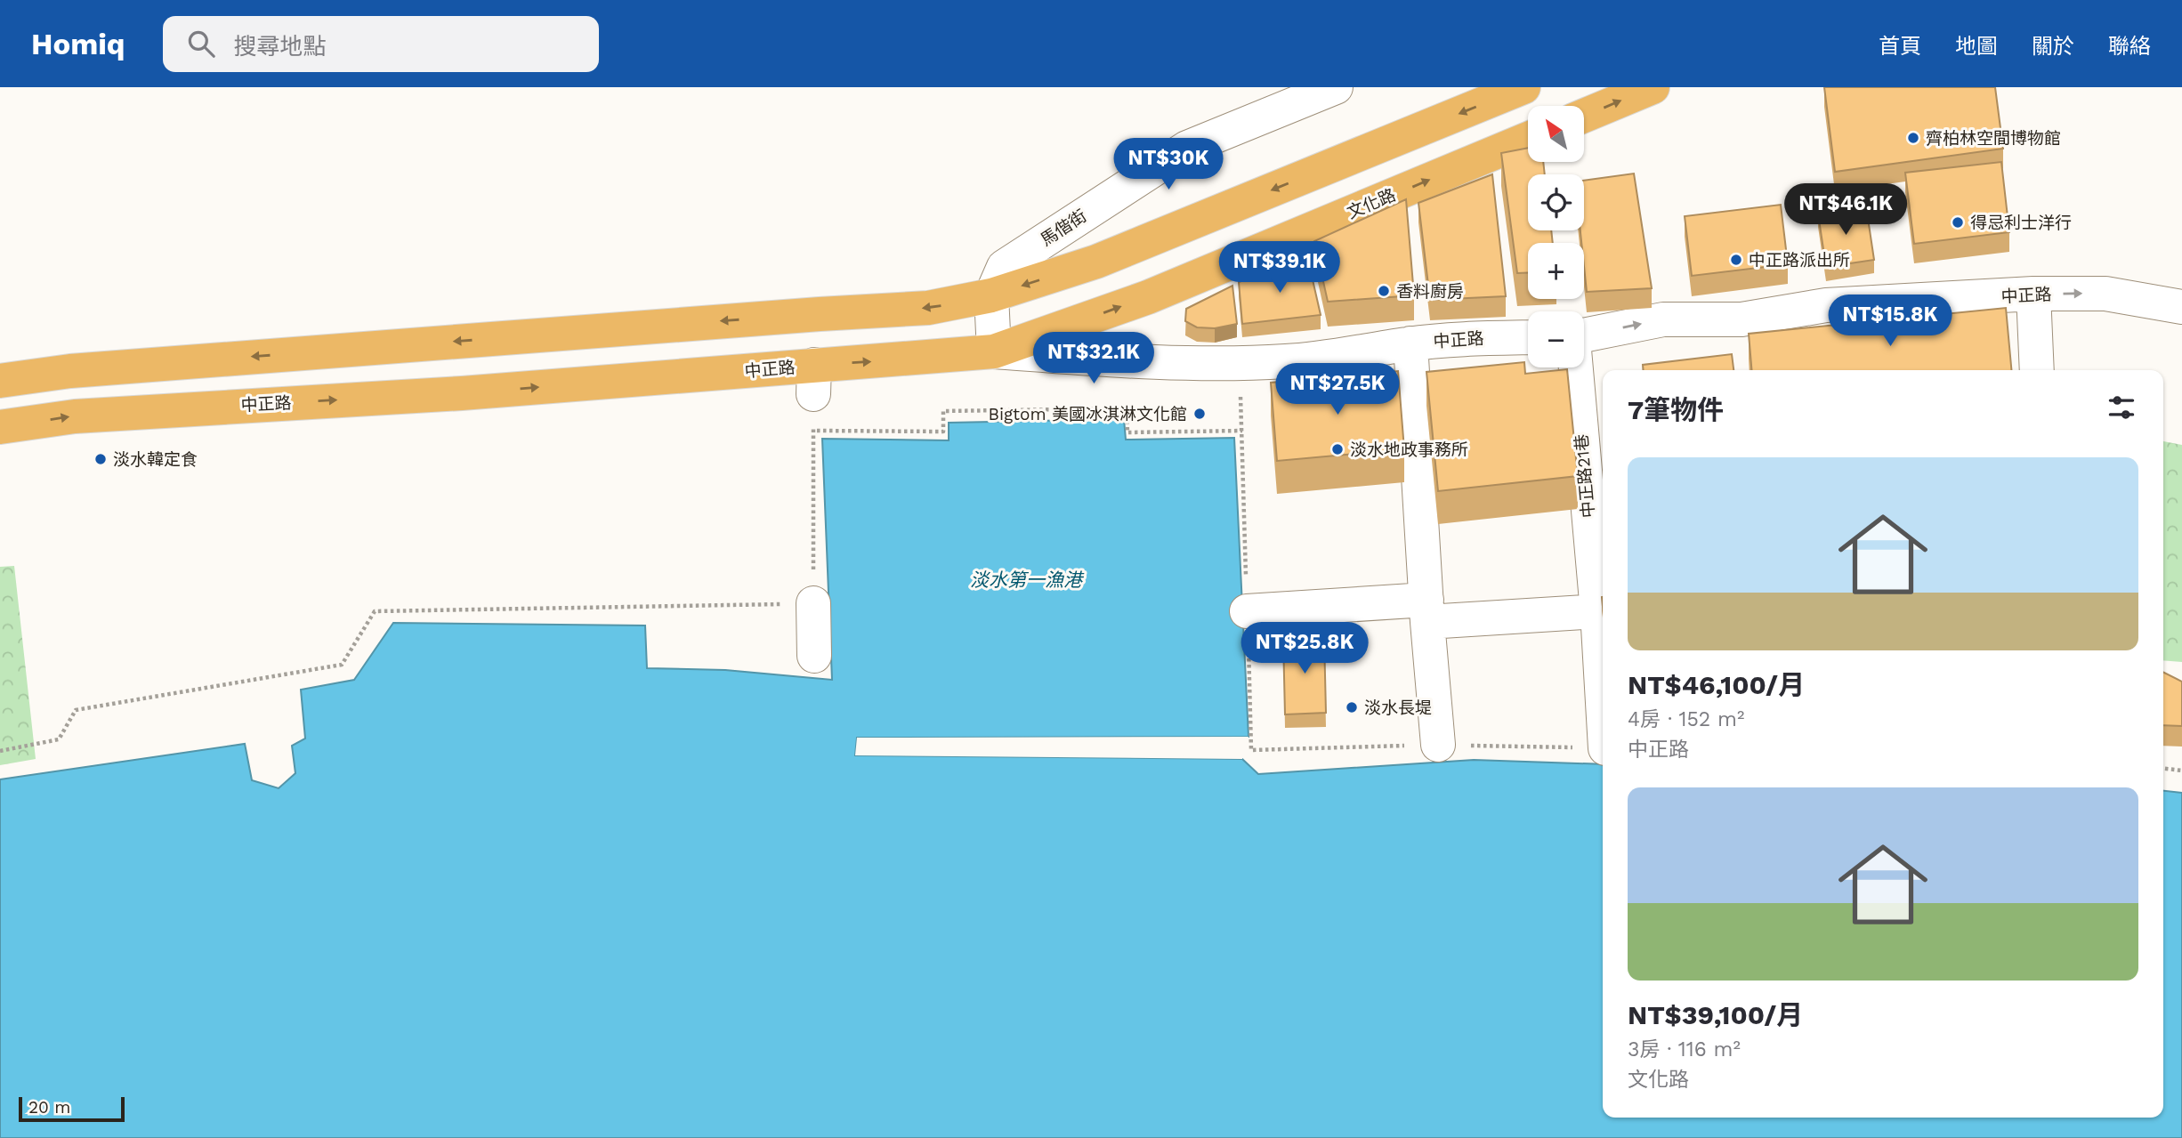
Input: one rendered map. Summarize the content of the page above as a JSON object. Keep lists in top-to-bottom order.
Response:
{
  "streets": {
    "main road": ["文化路", "中正路"],
    "street": ["馬偕街", "中正路21巷"]
  },
  "crossings": [
    ["文化路", "馬偕街"],
    ["文化路", "中正路"],
    ["馬偕街", "中正路"]
  ],
  "one_way": ["中正路"],
  "water": ["淡水第一漁港"],
  "places": [
    "齊柏林空間博物館",
    "得忌利士洋行",
    "中正路派出所",
    "香料廚房",
    "Bigtom 美國冰淇淋文化館",
    "淡水地政事務所",
    "淡水韓定食",
    "淡水長堤"
  ],
  "scale_bar": "20 m",
  "north": "top left",
  "page": {
    "header": "Homiq",
    "search": "搜尋地點",
    "nav": [
      "首頁",
      "地圖",
      "關於",
      "聯絡"
    ],
    "map_buttons": ["+", "−"],
    "price": [
      "NT$30K",
      "NT$46.1K",
      "NT$39.1K",
      "NT$15.8K",
      "NT$32.1K",
      "NT$27.5K",
      "NT$25.8K"
    ],
    "heading": "7筆物件",
    "list": [
      {
        "name": "NT$46,100/月",
        "note": "4房 · 152 m² · 中正路"
      },
      {
        "name": "NT$39,100/月",
        "note": "3房 · 116 m² · 文化路"
      }
    ],
    "scale": "20 m"
  }
}
